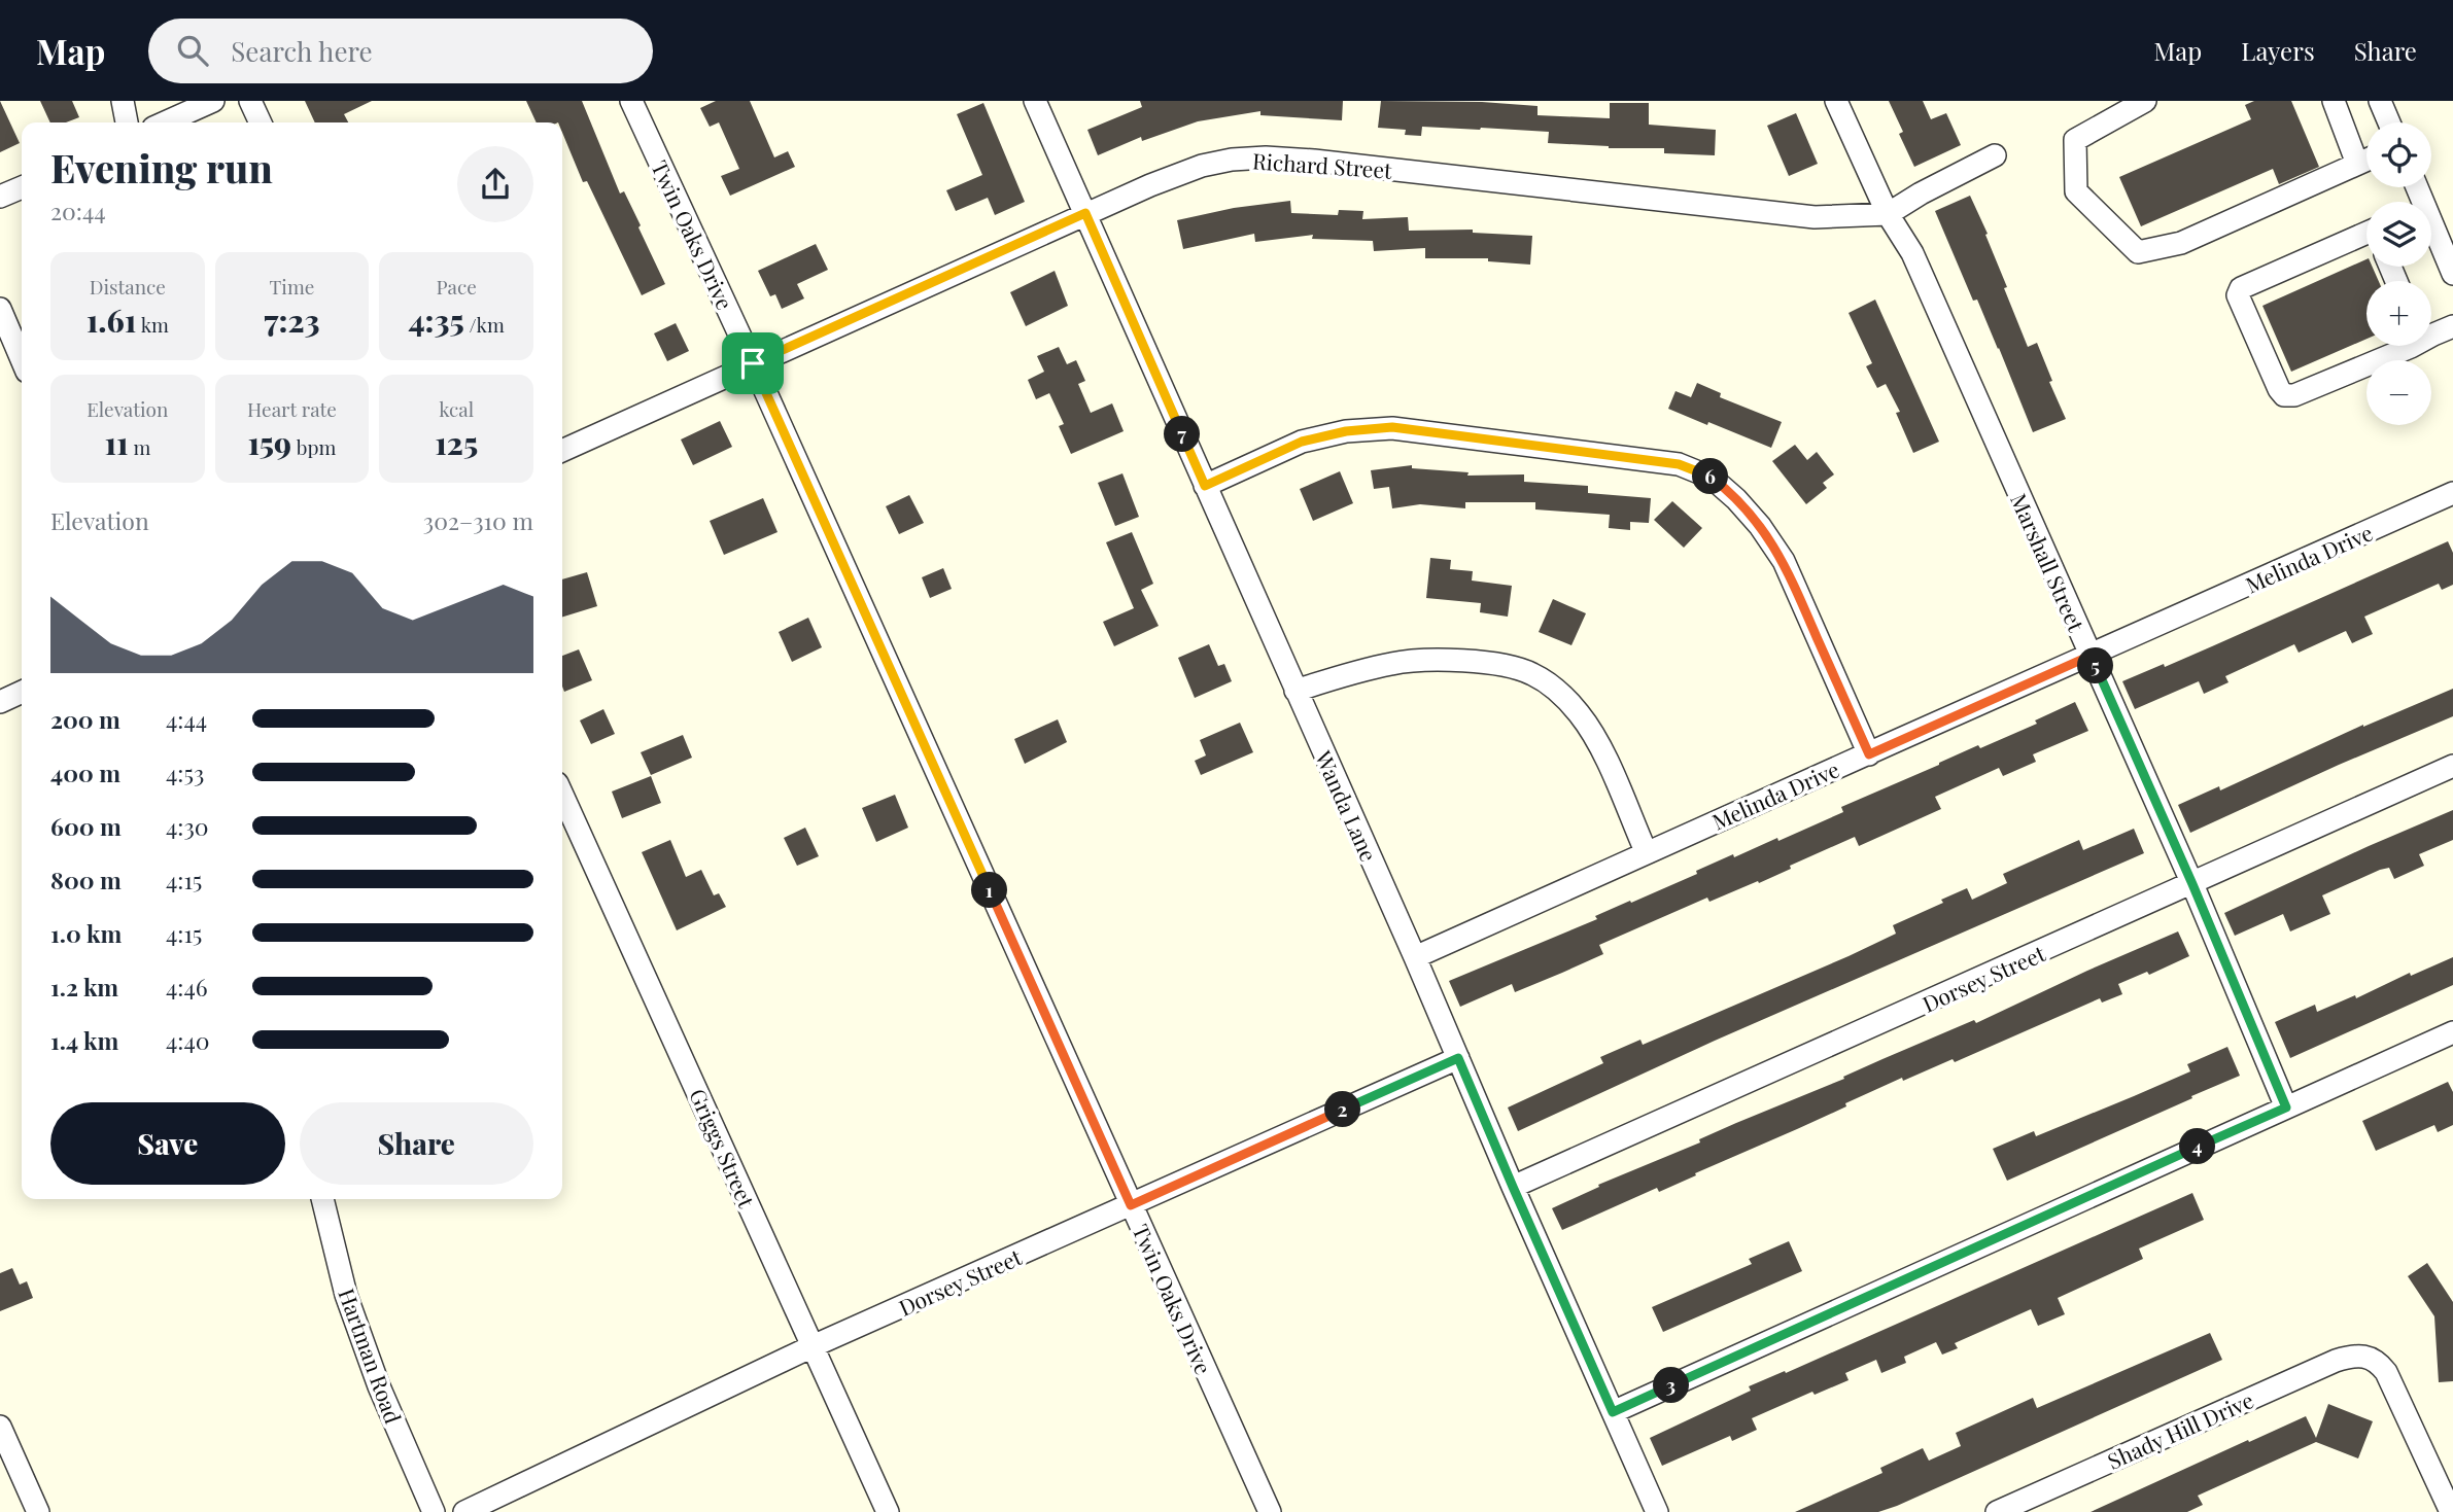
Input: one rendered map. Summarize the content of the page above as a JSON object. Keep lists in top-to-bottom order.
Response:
{
  "streets": {
    "street": [
      "Richard Street",
      "Twin Oaks Drive",
      "Melinda Drive",
      "Marshall Street",
      "Wanda Lane",
      "Dorsey Street",
      "Griggs Street",
      "Hartman Road",
      "Shady Hill Drive"
    ]
  },
  "crossings": [
    ["Richard Street", "Twin Oaks Drive"],
    ["Richard Street", "Marshall Street"],
    ["Richard Street", "Wanda Lane"],
    ["Twin Oaks Drive", "Dorsey Street"],
    ["Melinda Drive", "Marshall Street"],
    ["Melinda Drive", "Wanda Lane"],
    ["Marshall Street", "Dorsey Street"],
    ["Wanda Lane", "Dorsey Street"],
    ["Dorsey Street", "Griggs Street"]
  ],
  "page": {
    "header": "Map",
    "search": "Search here",
    "nav": ["Map", "Layers", "Share"],
    "map_buttons": ["+", "−"],
    "heading": ["Evening run", "20:44"],
    "stats": [
      ["Distance", "1.61 km"],
      ["Time", "7:23"],
      ["Pace", "4:35 /km"],
      ["Elevation", "11 m"],
      ["Heart rate", "159 bpm"],
      ["kcal", "125"]
    ],
    "pins": [
      "7",
      "6",
      "5",
      "1",
      "2",
      "4",
      "3"
    ],
    "chart": ["Elevation", "302–310 m"],
    "list": [
      {
        "name": "200 m",
        "note": "4:44"
      },
      {
        "name": "400 m",
        "note": "4:53"
      },
      {
        "name": "600 m",
        "note": "4:30"
      },
      {
        "name": "800 m",
        "note": "4:15"
      },
      {
        "name": "1.0 km",
        "note": "4:15"
      },
      {
        "name": "1.2 km",
        "note": "4:46"
      },
      {
        "name": "1.4 km",
        "note": "4:40"
      }
    ],
    "buttons": ["Save", "Share"]
  }
}
